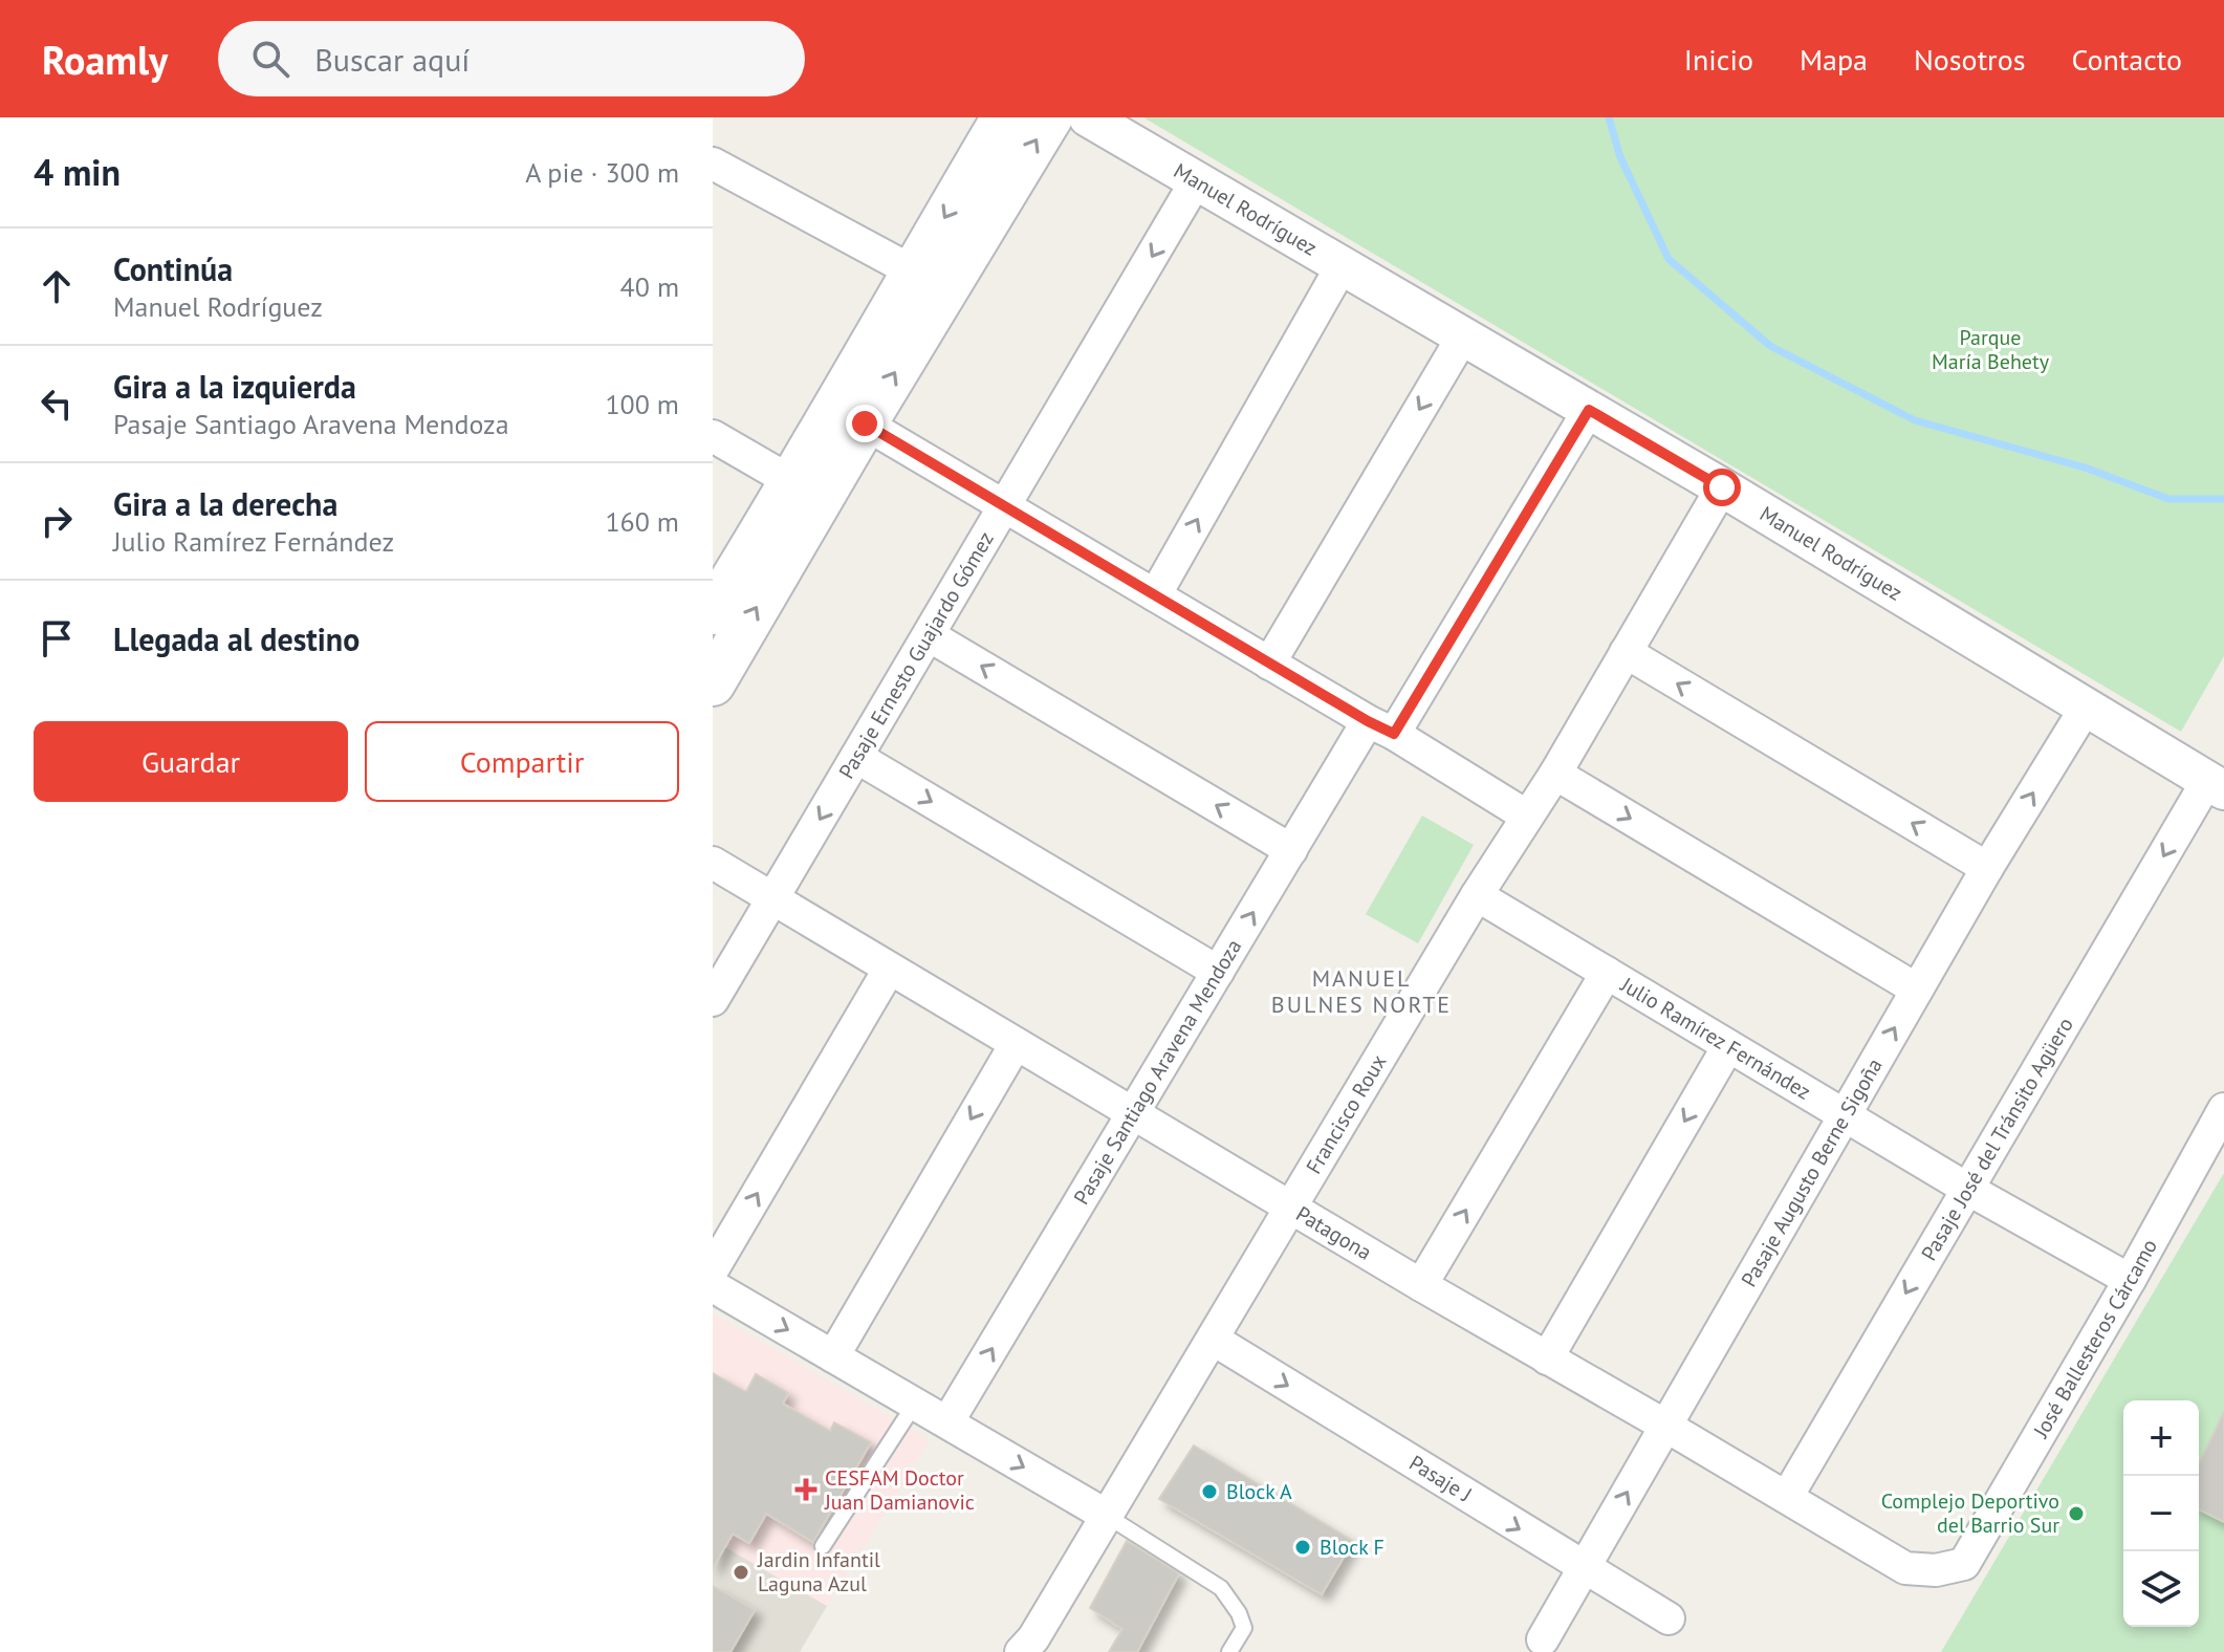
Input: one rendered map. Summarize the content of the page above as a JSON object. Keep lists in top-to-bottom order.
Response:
{
  "streets": {
    "street": [
      "Manuel Rodríguez",
      "Pasaje Ernesto Guajardo Gómez",
      "Julio Ramírez Fernández",
      "Pasaje Santiago Aravena Mendoza",
      "Francisco Roux",
      "Pasaje José del Tránsito Agüero",
      "Pasaje Augusto Berne Sigoña",
      "Patagona",
      "José Ballesteros Cárcamo",
      "Pasaje J"
    ]
  },
  "crossings": [
    ["Manuel Rodríguez", "Pasaje Ernesto Guajardo Gómez"],
    ["Manuel Rodríguez", "Pasaje Santiago Aravena Mendoza"],
    ["Manuel Rodríguez", "Francisco Roux"],
    ["Manuel Rodríguez", "Pasaje José del Tránsito Agüero"],
    ["Manuel Rodríguez", "Pasaje Augusto Berne Sigoña"],
    ["Pasaje Ernesto Guajardo Gómez", "Patagona"],
    ["Julio Ramírez Fernández", "Francisco Roux"],
    ["Julio Ramírez Fernández", "Pasaje José del Tránsito Agüero"],
    ["Julio Ramírez Fernández", "Pasaje Augusto Berne Sigoña"],
    ["Julio Ramírez Fernández", "José Ballesteros Cárcamo"],
    ["Pasaje Santiago Aravena Mendoza", "Patagona"],
    ["Francisco Roux", "Patagona"],
    ["Francisco Roux", "Pasaje J"],
    ["Pasaje José del Tránsito Agüero", "Patagona"],
    ["Pasaje Augusto Berne Sigoña", "Patagona"],
    ["Pasaje Augusto Berne Sigoña", "Pasaje J"],
    ["Patagona", "José Ballesteros Cárcamo"]
  ],
  "one_way": ["Pasaje Augusto Berne Sigoña", "Pasaje J"],
  "districts": ["MANUEL BULNES NORTE"],
  "parks": ["Parque María Behety"],
  "places": {
    "health": ["CESFAM Doctor Juan Damianovic"],
    "other": [
      "Block A",
      "Complejo Deportivo del Barrio Sur",
      "Block F",
      "Jardin Infantil Laguna Azul"
    ]
  },
  "page": {
    "header": "Roamly",
    "search": "Buscar aquí",
    "nav": [
      "Inicio",
      "Mapa",
      "Nosotros",
      "Contacto"
    ],
    "heading": ["4 min", "A pie · 300 m"],
    "list": [
      ["Continúa", "Manuel Rodríguez", "40 m"],
      ["Gira a la izquierda", "Pasaje Santiago Aravena Mendoza", "100 m"],
      ["Gira a la derecha", "Julio Ramírez Fernández", "160 m"],
      "Llegada al destino"
    ],
    "buttons": ["Guardar", "Compartir"],
    "map_buttons": ["+", "−"]
  }
}
